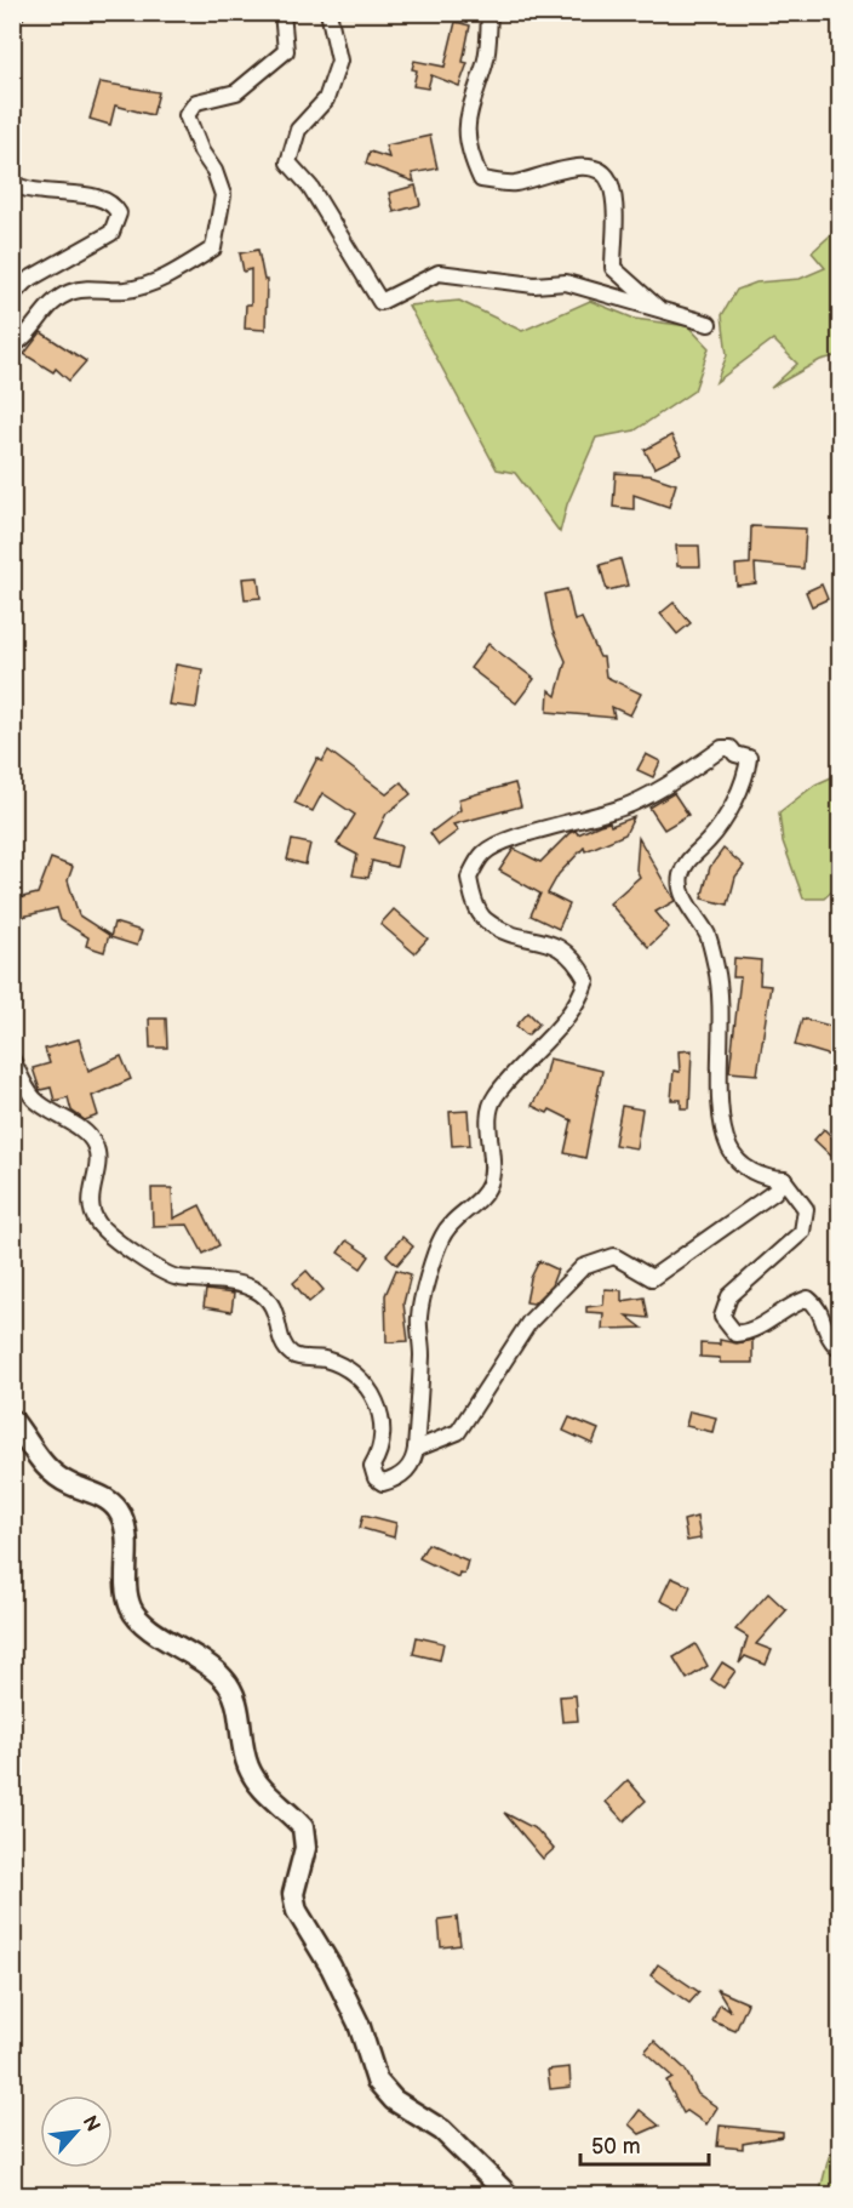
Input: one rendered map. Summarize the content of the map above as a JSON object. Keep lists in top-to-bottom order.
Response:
{
  "scale_bar": "50 m",
  "north": "top right"
}
